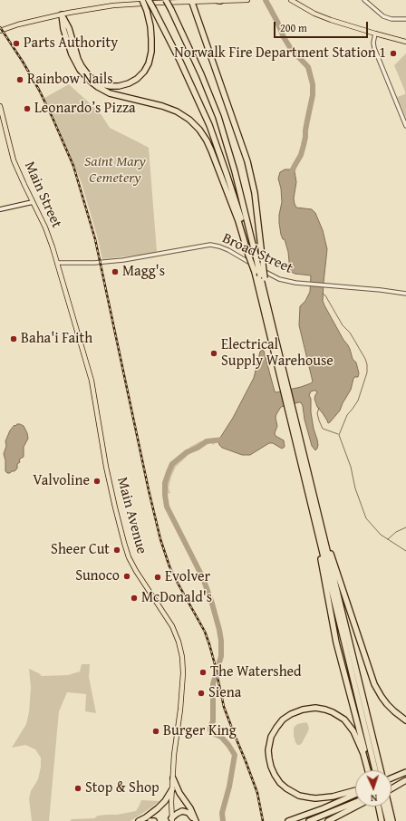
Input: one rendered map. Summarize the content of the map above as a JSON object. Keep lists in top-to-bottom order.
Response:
{
  "streets": {
    "main road": ["Main Street", "Main Avenue"],
    "street": ["Broad Street"]
  },
  "crossings": [
    ["Main Street", "Broad Street"],
    ["Main Street", "Main Avenue"]
  ],
  "parks": ["Saint Mary Cemetery"],
  "places": [
    "Parts Authority",
    "Norwalk Fire Department Station 1",
    "Rainbow Nails",
    "Leonardo’s Pizza",
    "Magg's",
    "Baha'i Faith",
    "Electrical Supply Warehouse",
    "Valvoline",
    "Sheer Cut",
    "Sunoco",
    "Evolver",
    "McDonald's",
    "The Watershed",
    "Siena",
    "Burger King",
    "Stop & Shop"
  ],
  "scale_bar": "200 m",
  "north": "bottom"
}
